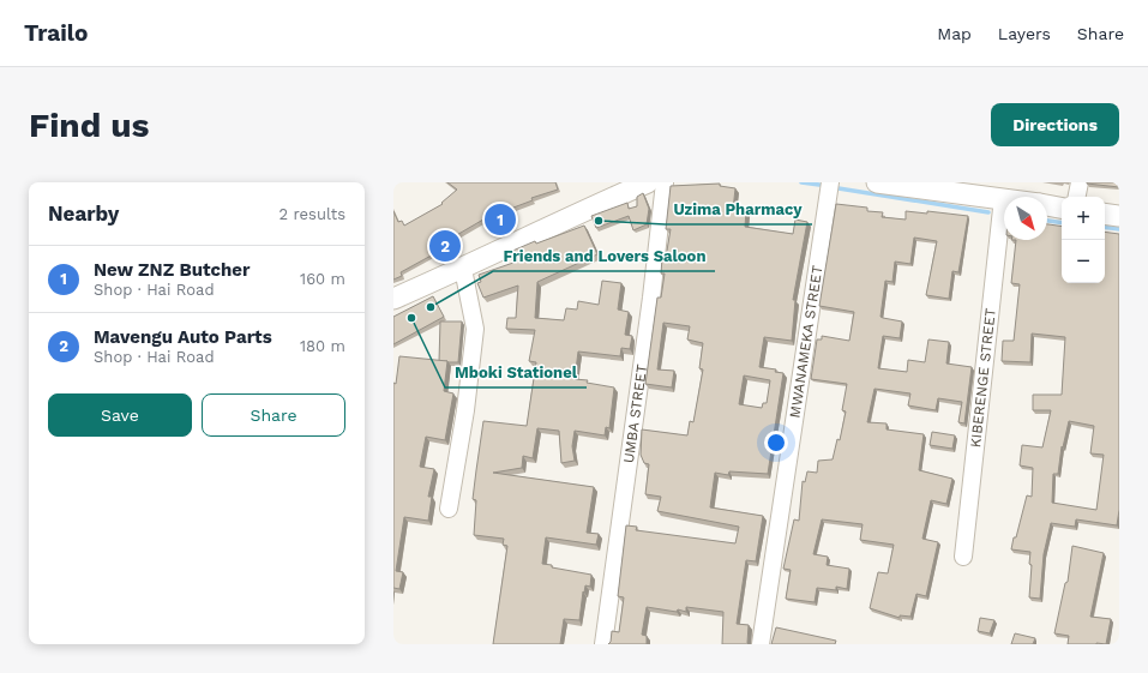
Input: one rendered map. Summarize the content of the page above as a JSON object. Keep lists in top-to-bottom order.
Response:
{
  "streets": {
    "street": ["MWANAMEKA STREET", "KIBERENGE STREET", "UMBA STREET"]
  },
  "places": ["Uzima Pharmacy", "Friends and Lovers Saloon", "Mboki Stationel"],
  "north": "bottom right",
  "page": {
    "header": "Trailo",
    "nav": ["Map", "Layers", "Share"],
    "buttons": [
      "Directions",
      ["Save", "Share"]
    ],
    "title": "Find us",
    "heading": ["Nearby", "2 results"],
    "map_buttons": ["+", "−"],
    "pins": ["1", "2"],
    "list": [
      {
        "mark": "1",
        "name": "New ZNZ Butcher",
        "note": "Shop · Hai Road",
        "value": "160 m"
      },
      {
        "mark": "2",
        "name": "Mavengu Auto Parts",
        "note": "Shop · Hai Road",
        "value": "180 m"
      }
    ]
  }
}
